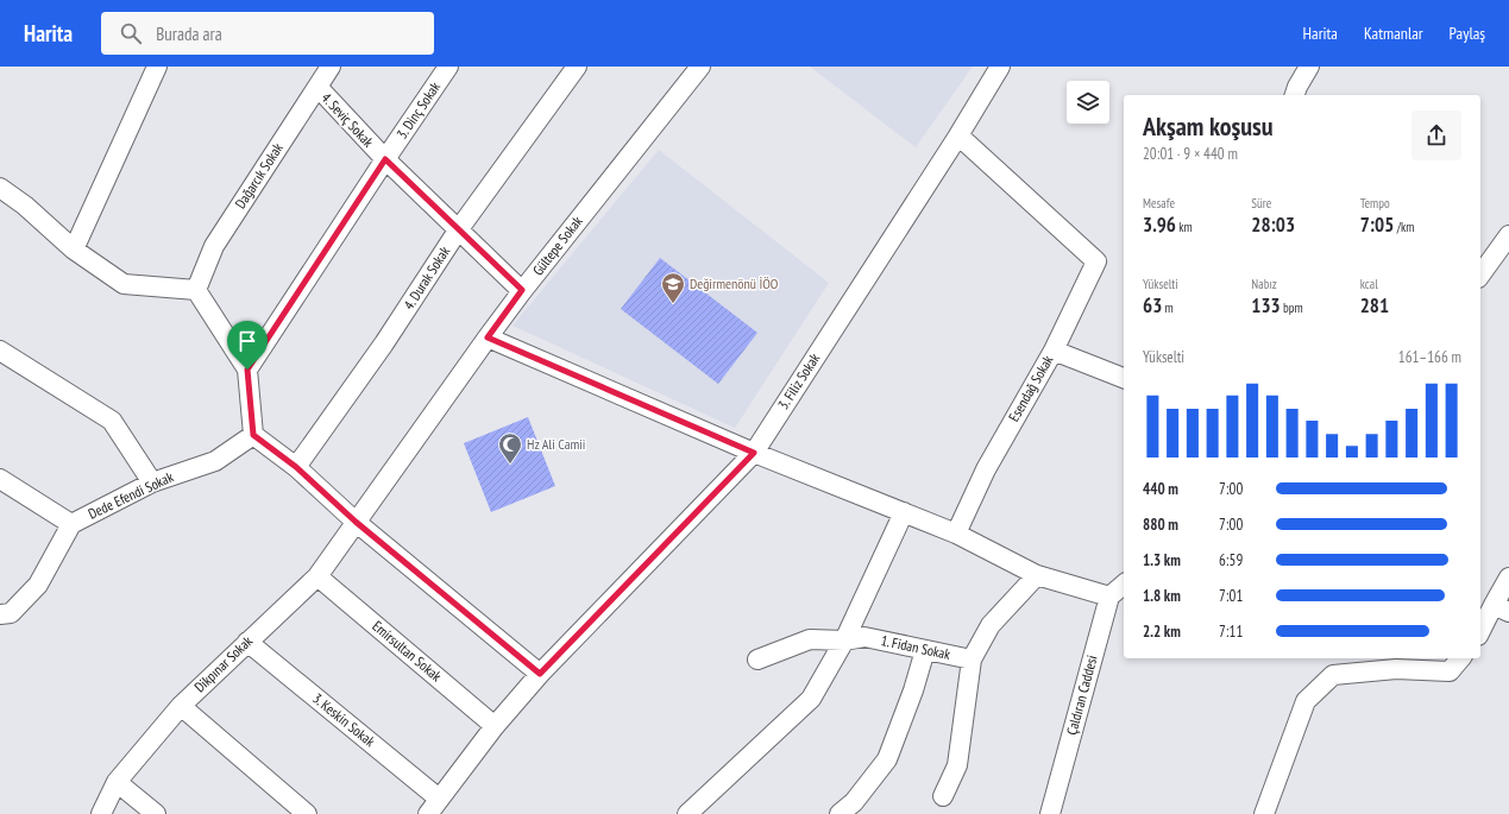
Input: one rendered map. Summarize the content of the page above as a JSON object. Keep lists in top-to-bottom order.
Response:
{
  "streets": {
    "street": [
      "3. Dinç Sokak",
      "4. Seviç Sokak",
      "Dağarcık Sokak",
      "Gültepe Sokak",
      "4. Durak Sokak",
      "3. Filiz Sokak",
      "Esendağ Sokak",
      "Dede Efendi Sokak",
      "1. Fidan Sokak",
      "Emirsultan Sokak",
      "Dikpınar Sokak",
      "Çaldıran Caddesi",
      "3. Keskin Sokak"
    ]
  },
  "crossings": [
    ["3. Dinç Sokak", "4. Seviç Sokak"],
    ["4. Seviç Sokak", "Dağarcık Sokak"],
    ["4. Seviç Sokak", "Gültepe Sokak"],
    ["4. Seviç Sokak", "4. Durak Sokak"],
    ["Gültepe Sokak", "Dikpınar Sokak"],
    ["3. Filiz Sokak", "Esendağ Sokak"],
    ["3. Filiz Sokak", "Emirsultan Sokak"],
    ["3. Filiz Sokak", "3. Keskin Sokak"],
    ["Emirsultan Sokak", "Dikpınar Sokak"],
    ["Dikpınar Sokak", "3. Keskin Sokak"]
  ],
  "places": {
    "school or university": ["Değirmenönü İÖO"],
    "mosque": ["Hz Ali Camii"]
  },
  "page": {
    "header": "Harita",
    "search": "Burada ara",
    "nav": ["Harita", "Katmanlar", "Paylaş"],
    "heading": ["Akşam koşusu", "20:01 · 9 × 440 m"],
    "stats": [
      ["Mesafe", "3.96 km"],
      ["Süre", "28:03"],
      ["Tempo", "7:05 /km"],
      ["Yükselti", "63 m"],
      ["Nabız", "133 bpm"],
      ["kcal", "281"]
    ],
    "chart": ["Yükselti", "161–166 m"],
    "list": [
      {
        "name": "440 m",
        "note": "7:00"
      },
      {
        "name": "880 m",
        "note": "7:00"
      },
      {
        "name": "1.3 km",
        "note": "6:59"
      },
      {
        "name": "1.8 km",
        "note": "7:01"
      },
      {
        "name": "2.2 km",
        "note": "7:11"
      }
    ]
  }
}
